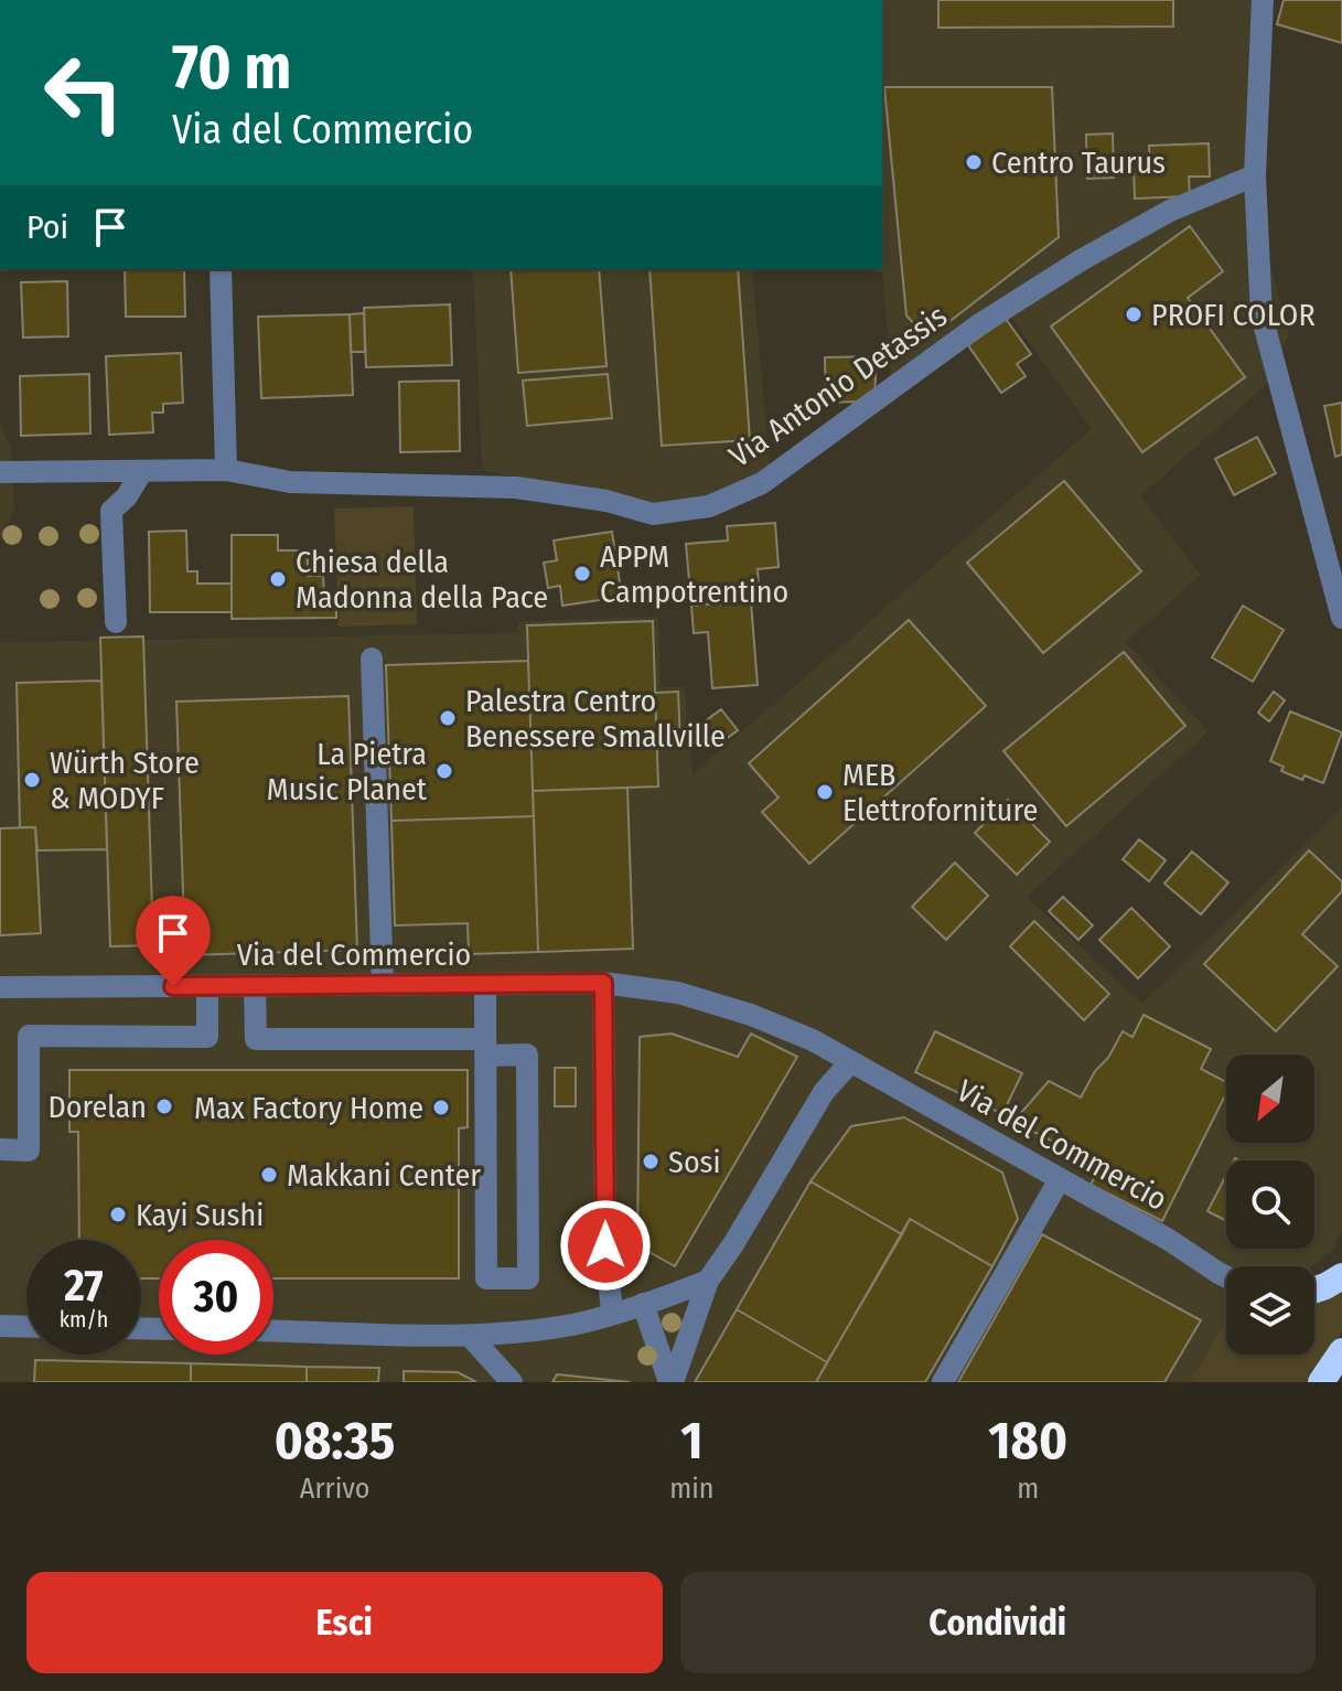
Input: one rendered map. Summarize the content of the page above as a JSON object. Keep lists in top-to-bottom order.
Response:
{
  "streets": {
    "street": ["Via Antonio Detassis", "Via del Commercio"]
  },
  "places": [
    "Centro Taurus",
    "PROFI COLOR",
    "APPM Campotrentino",
    "Chiesa della Madonna della Pace",
    "Palestra Centro Benessere Smallville",
    "La Pietra Music Planet",
    "Würth Store & MODYF",
    "MEB Elettroforniture",
    "Dorelan",
    "Max Factory Home",
    "Sosi",
    "Makkani Center",
    "Kayi Sushi"
  ],
  "north": "bottom left",
  "page": {
    "turn": ["70 m", "Via del Commercio"],
    "then": "Poi",
    "speed": "27 km/h",
    "limit": "30",
    "eta": [
      "08:35",
      "Arrivo",
      "1",
      "min",
      "180",
      "m"
    ],
    "buttons": ["Esci", "Condividi"]
  }
}
